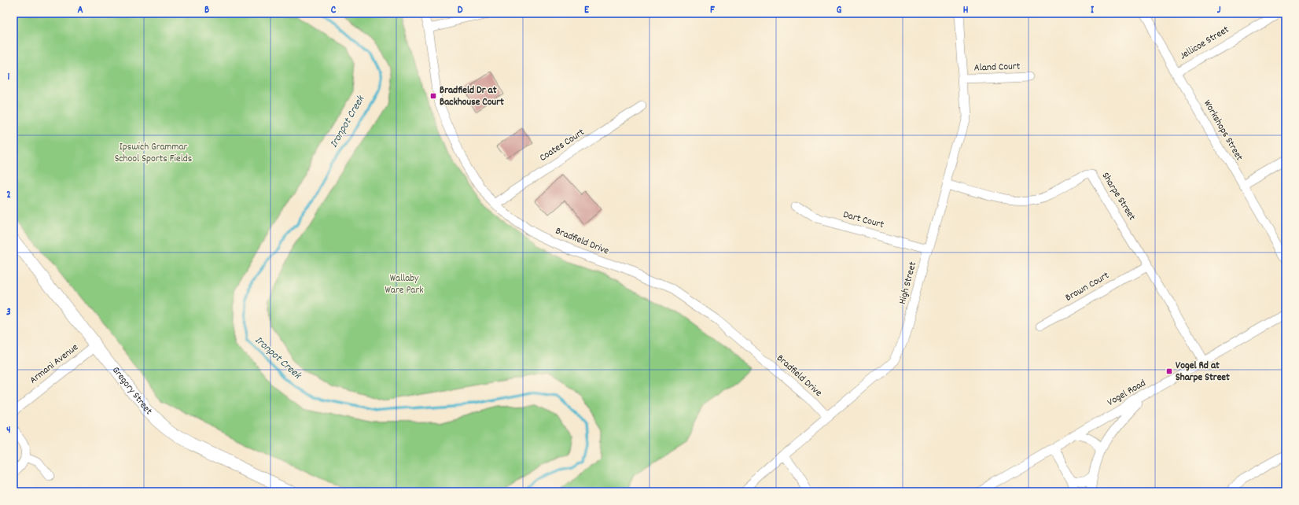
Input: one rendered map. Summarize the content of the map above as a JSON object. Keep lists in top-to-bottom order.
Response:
{
  "streets": {
    "main road": ["Gregory Street"],
    "street": [
      "Jellicoe Street",
      "Aland Court",
      "Workshops Street",
      "Coates Court",
      "Sharpe Street",
      "Dart Court",
      "Bradfield Drive",
      "High Street",
      "Brown Court",
      "Armani Avenue",
      "Vogel Road"
    ]
  },
  "crossings": [
    ["Jellicoe Street", "Workshops Street"],
    ["Aland Court", "High Street"],
    ["Coates Court", "Bradfield Drive"],
    ["Sharpe Street", "High Street"],
    ["Sharpe Street", "Brown Court"],
    ["Sharpe Street", "Vogel Road"],
    ["Dart Court", "High Street"],
    ["Bradfield Drive", "High Street"],
    ["Armani Avenue", "Gregory Street"]
  ],
  "water": ["Ironpot Creek"],
  "parks": ["Ipswich Grammar School Sports Fields", "Wallaby Ware Park"],
  "places": {
    "transit": ["Bradfield Dr at Backhouse Court", "Vogel Rd at Sharpe Street"]
  },
  "grid": {
    "columns": [
      "A",
      "B",
      "C",
      "D",
      "E",
      "F",
      "G",
      "H",
      "I",
      "J"
    ],
    "rows": [
      "1",
      "2",
      "3",
      "4"
    ]
  }
}
